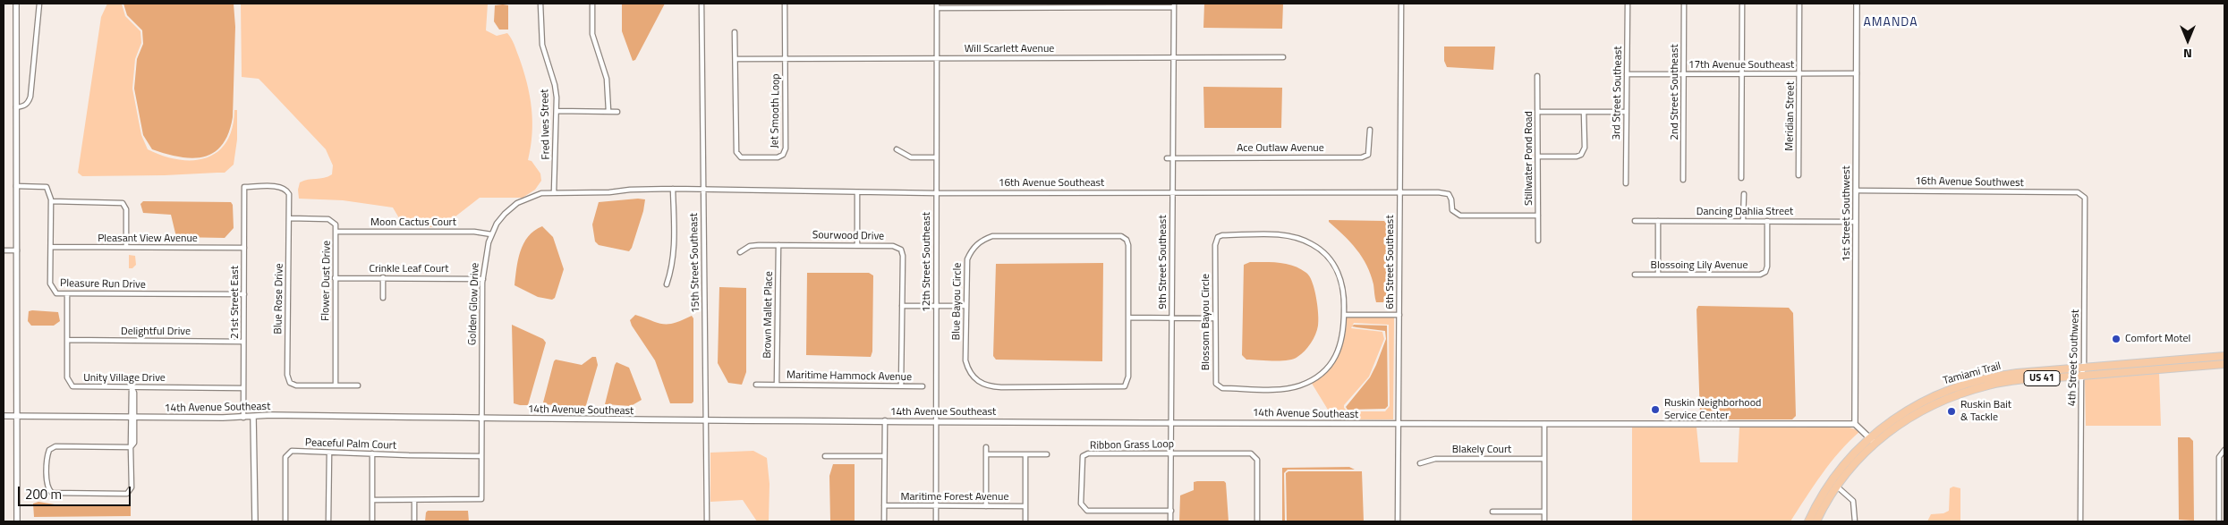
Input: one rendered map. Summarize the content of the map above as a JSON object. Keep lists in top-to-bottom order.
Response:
{
  "streets": {
    "main road": ["Tamiami Trail", "US 41"],
    "street": [
      "Will Scarlett Avenue",
      "17th Avenue Southeast",
      "2nd Street Southeast",
      "3rd Street Southeast",
      "Jet Smooth Loop",
      "Meridian Street",
      "Fred Ives Street",
      "Ace Outlaw Avenue",
      "Stillwater Pond Road",
      "16th Avenue Southwest",
      "16th Avenue Southeast",
      "Dancing Dahlia Street",
      "1st Street Southwest",
      "Moon Cactus Court",
      "Sourwood Drive",
      "Pleasant View Avenue",
      "12th Street Southeast",
      "9th Street Southeast",
      "6th Street Southeast",
      "15th Street Southeast",
      "Blossoing Lily Avenue",
      "Crinkle Leaf Court",
      "Flower Dust Drive",
      "Pleasure Run Drive",
      "Blue Rose Drive",
      "Blue Bayou Circle",
      "21st Street East",
      "Golden Glow Drive",
      "Brown Mallet Place",
      "Blossom Bayou Circle",
      "Delightful Drive",
      "4th Street Southwest",
      "Maritime Hammock Avenue",
      "Unity Village Drive",
      "14th Avenue Southeast",
      "Peaceful Palm Court",
      "Ribbon Grass Loop",
      "Blakely Court",
      "Maritime Forest Avenue"
    ]
  },
  "crossings": [
    ["Will Scarlett Avenue", "Jet Smooth Loop"],
    ["Will Scarlett Avenue", "12th Street Southeast"],
    ["Will Scarlett Avenue", "9th Street Southeast"],
    ["17th Avenue Southeast", "2nd Street Southeast"],
    ["17th Avenue Southeast", "3rd Street Southeast"],
    ["17th Avenue Southeast", "Meridian Street"],
    ["17th Avenue Southeast", "1st Street Southwest"],
    ["Fred Ives Street", "Golden Glow Drive"],
    ["Ace Outlaw Avenue", "9th Street Southeast"],
    ["Stillwater Pond Road", "16th Avenue Southeast"],
    ["16th Avenue Southwest", "1st Street Southwest"],
    ["16th Avenue Southwest", "4th Street Southwest"],
    ["16th Avenue Southeast", "12th Street Southeast"],
    ["16th Avenue Southeast", "9th Street Southeast"],
    ["16th Avenue Southeast", "6th Street Southeast"],
    ["16th Avenue Southeast", "15th Street Southeast"],
    ["16th Avenue Southeast", "Golden Glow Drive"],
    ["Dancing Dahlia Street", "1st Street Southwest"],
    ["Dancing Dahlia Street", "Blossoing Lily Avenue"],
    ["1st Street Southwest", "14th Avenue Southeast"],
    ["Moon Cactus Court", "Flower Dust Drive"],
    ["Moon Cactus Court", "Golden Glow Drive"],
    ["Sourwood Drive", "Brown Mallet Place"],
    ["Sourwood Drive", "Maritime Hammock Avenue"],
    ["Pleasant View Avenue", "Pleasure Run Drive"],
    ["Pleasant View Avenue", "21st Street East"],
    ["12th Street Southeast", "14th Avenue Southeast"],
    ["12th Street Southeast", "Maritime Forest Avenue"],
    ["9th Street Southeast", "14th Avenue Southeast"],
    ["9th Street Southeast", "Ribbon Grass Loop"],
    ["6th Street Southeast", "14th Avenue Southeast"],
    ["15th Street Southeast", "Golden Glow Drive"],
    ["15th Street Southeast", "14th Avenue Southeast"],
    ["Crinkle Leaf Court", "Flower Dust Drive"],
    ["Crinkle Leaf Court", "Golden Glow Drive"],
    ["Flower Dust Drive", "Blue Rose Drive"],
    ["Pleasure Run Drive", "21st Street East"],
    ["Pleasure Run Drive", "Unity Village Drive"],
    ["Blue Rose Drive", "21st Street East"],
    ["21st Street East", "Delightful Drive"],
    ["21st Street East", "Unity Village Drive"],
    ["21st Street East", "14th Avenue Southeast"],
    ["Golden Glow Drive", "14th Avenue Southeast"],
    ["Golden Glow Drive", "Peaceful Palm Court"],
    ["Brown Mallet Place", "Maritime Hammock Avenue"],
    ["Delightful Drive", "Unity Village Drive"],
    ["4th Street Southwest", "Tamiami Trail"]
  ],
  "districts": ["AMANDA"],
  "places": ["Comfort Motel", "Ruskin Neighborhood Service Center", "Ruskin Bait & Tackle"],
  "scale_bar": "200 m",
  "north": "bottom"
}
